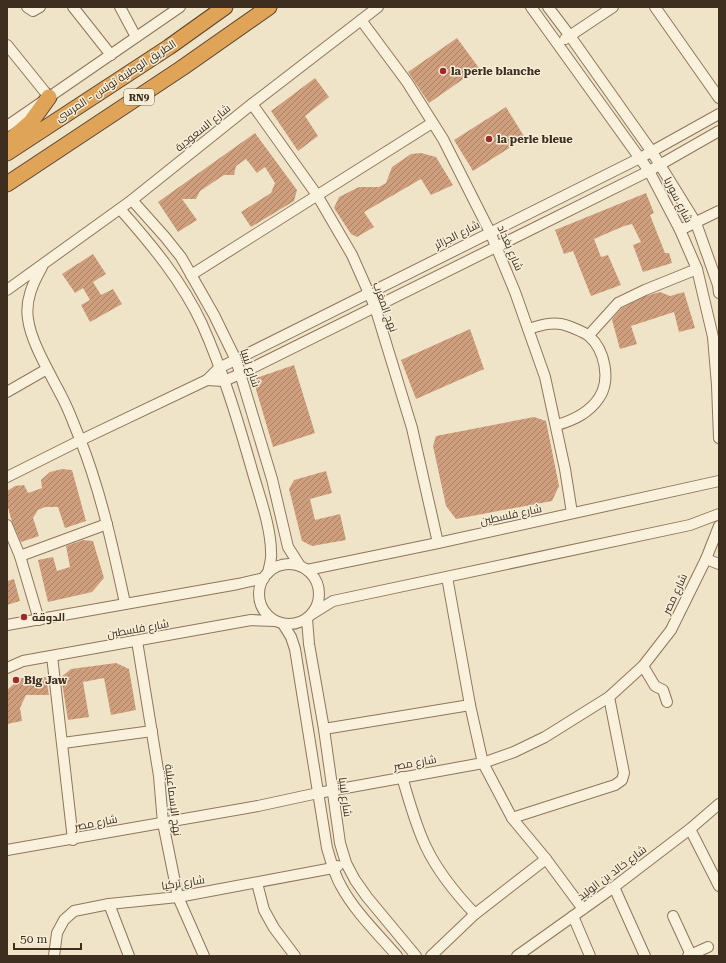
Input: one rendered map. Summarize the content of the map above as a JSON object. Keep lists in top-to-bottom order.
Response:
{
  "streets": {
    "highway": ["الطريق الوطنية تونس - المرسى", "RN9"],
    "street": [
      "شارع السعودية",
      "شارع سوريا",
      "شارع الجزائر",
      "شارع بغداد",
      "نهج المغرب",
      "شارع ليبيا",
      "شارع فلسطين",
      "شارع مصر",
      "نهج الإسماعيلية",
      "شارع خالد بن الوليد",
      "شارع تركيا"
    ]
  },
  "crossings": [
    ["شارع السعودية", "شارع بغداد"],
    ["شارع السعودية", "نهج المغرب"],
    ["شارع السعودية", "شارع ليبيا"],
    ["شارع سوريا", "شارع الجزائر"],
    ["شارع الجزائر", "شارع بغداد"],
    ["شارع الجزائر", "نهج المغرب"],
    ["شارع الجزائر", "شارع ليبيا"],
    ["شارع بغداد", "شارع فلسطين"],
    ["نهج المغرب", "شارع فلسطين"],
    ["شارع ليبيا", "شارع فلسطين"],
    ["شارع ليبيا", "شارع مصر"],
    ["شارع ليبيا", "شارع تركيا"],
    ["شارع فلسطين", "نهج الإسماعيلية"],
    ["شارع مصر", "نهج الإسماعيلية"],
    ["نهج الإسماعيلية", "شارع تركيا"]
  ],
  "places": [
    "la perle blanche",
    "la perle bleue",
    "الدوقة",
    "Big Jaw"
  ],
  "scale_bar": "50 m"
}
